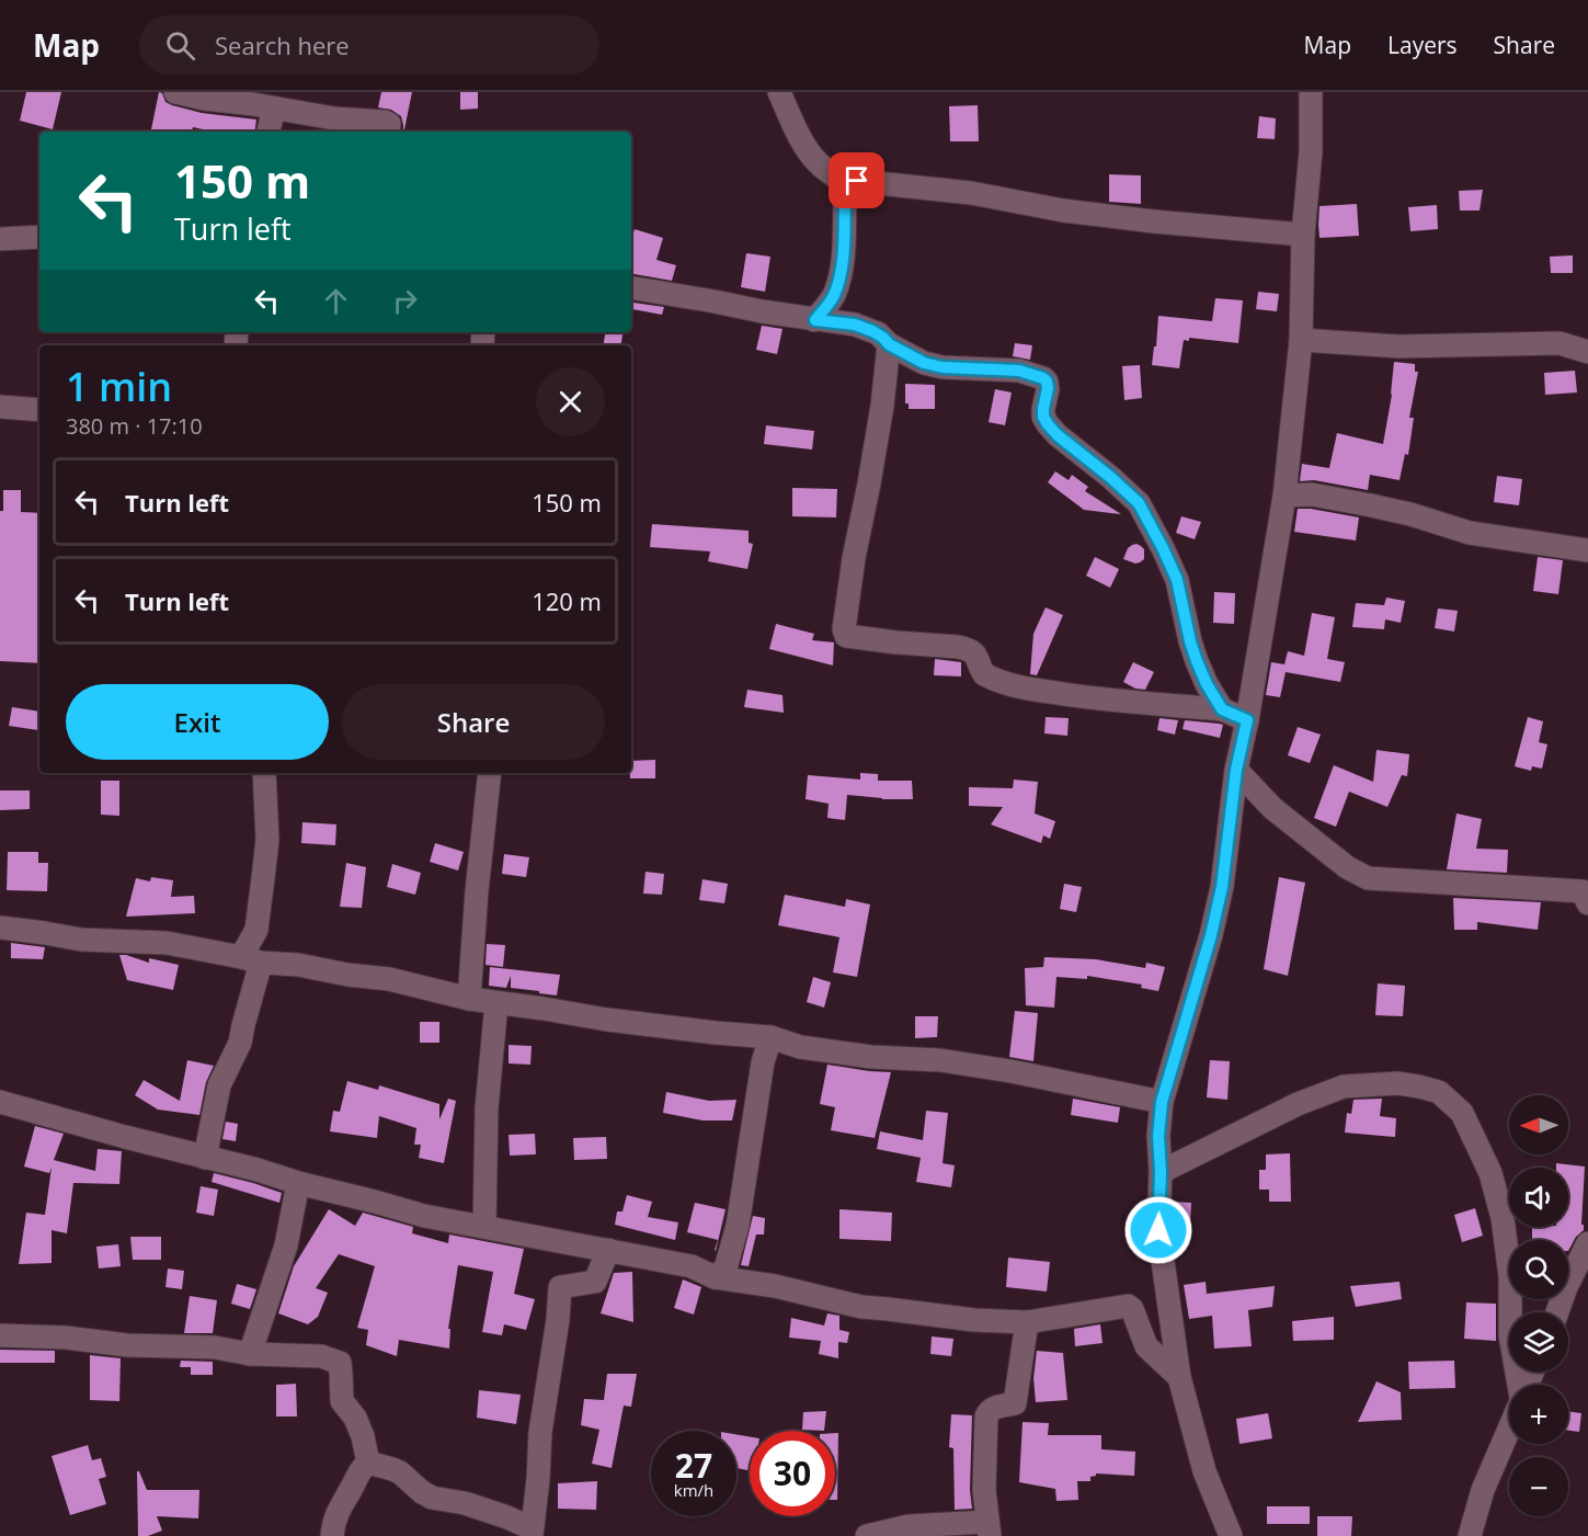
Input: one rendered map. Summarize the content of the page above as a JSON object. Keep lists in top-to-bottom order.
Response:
{
  "north": "left",
  "page": {
    "header": "Map",
    "search": "Search here",
    "nav": ["Map", "Layers", "Share"],
    "turn": ["150 m", "Turn left"],
    "heading": ["1 min", "380 m · 17:10"],
    "list": [
      {
        "name": "Turn left",
        "value": "150 m"
      },
      {
        "name": "Turn left",
        "value": "120 m"
      }
    ],
    "buttons": ["Exit", "Share"],
    "map_buttons": ["+", "−"],
    "speed": "27 km/h",
    "limit": "30"
  }
}
